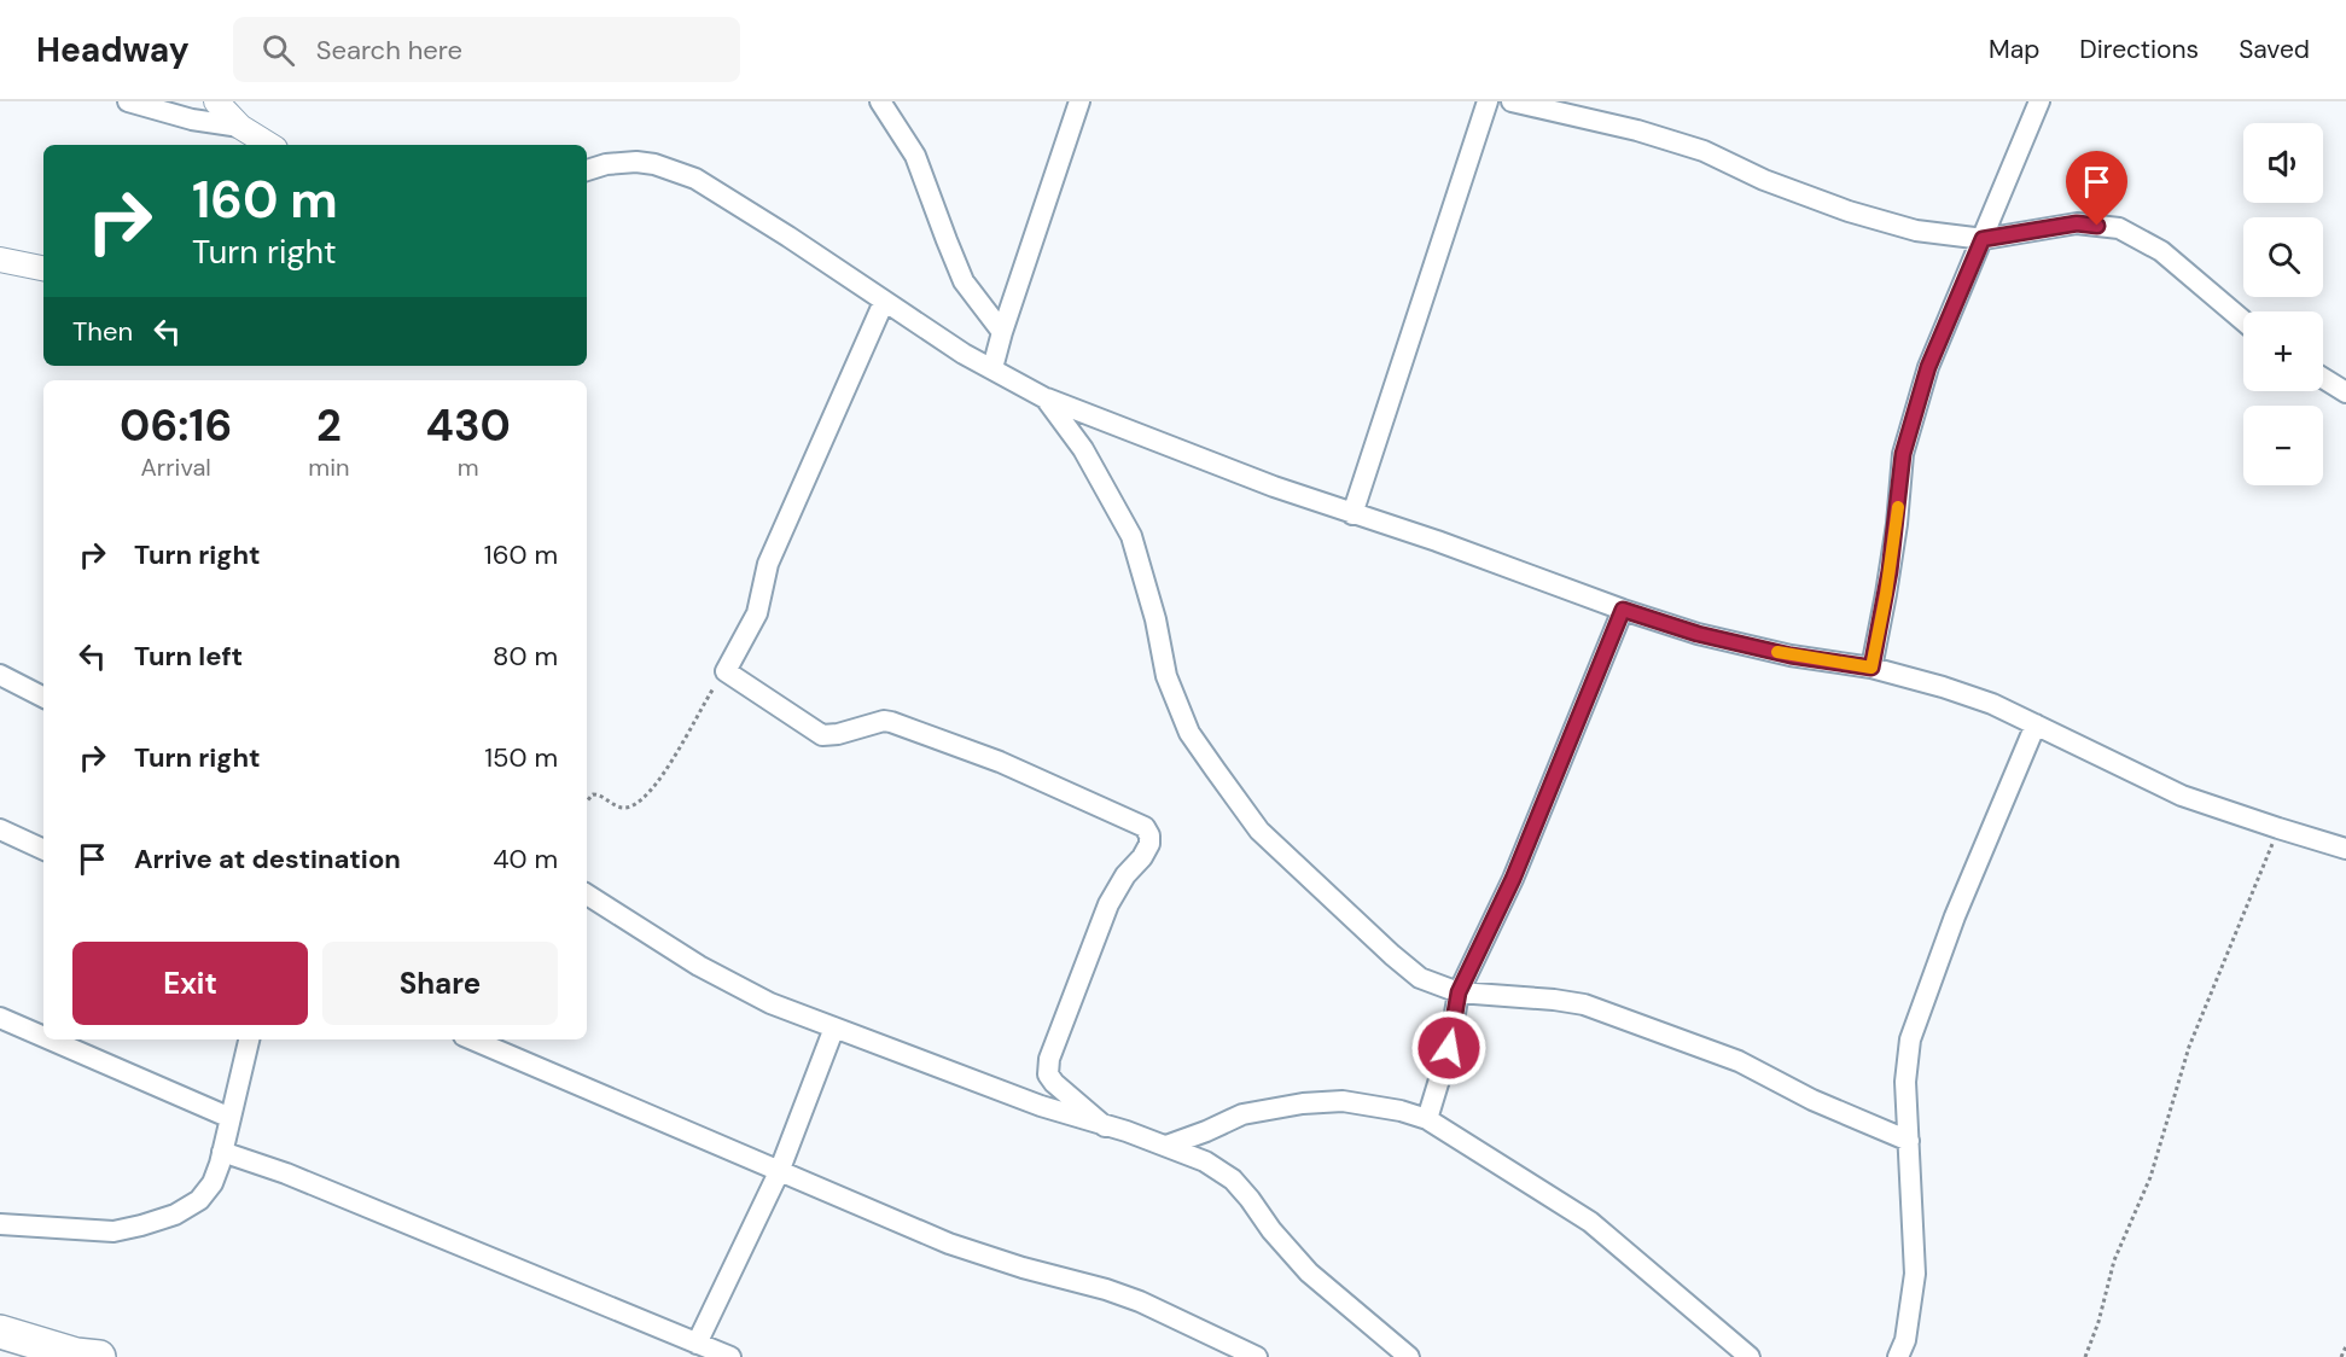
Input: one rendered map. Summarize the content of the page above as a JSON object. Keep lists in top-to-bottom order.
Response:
{
  "page": {
    "header": "Headway",
    "search": "Search here",
    "nav": ["Map", "Directions", "Saved"],
    "map_buttons": ["+", "−"],
    "turn": ["160 m", "Turn right"],
    "then": "Then",
    "eta": [
      "06:16",
      "Arrival",
      "2",
      "min",
      "430",
      "m"
    ],
    "list": [
      {
        "name": "Turn right",
        "value": "160 m"
      },
      {
        "name": "Turn left",
        "value": "80 m"
      },
      {
        "name": "Turn right",
        "value": "150 m"
      },
      {
        "name": "Arrive at destination",
        "value": "40 m"
      }
    ],
    "buttons": ["Exit", "Share"]
  }
}
